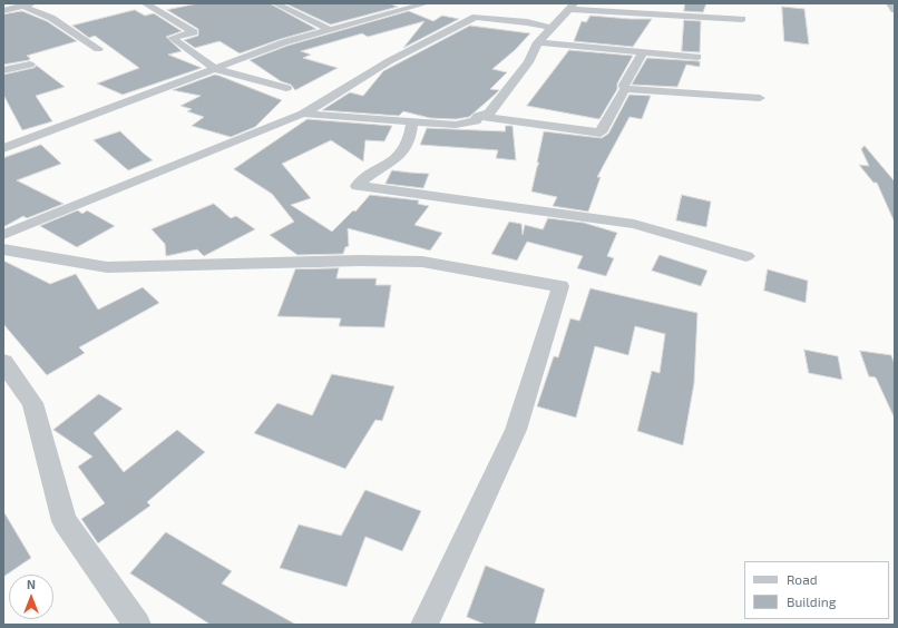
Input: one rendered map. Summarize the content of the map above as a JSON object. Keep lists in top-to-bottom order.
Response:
{
  "legend": ["Road", "Building"],
  "north": "top"
}
